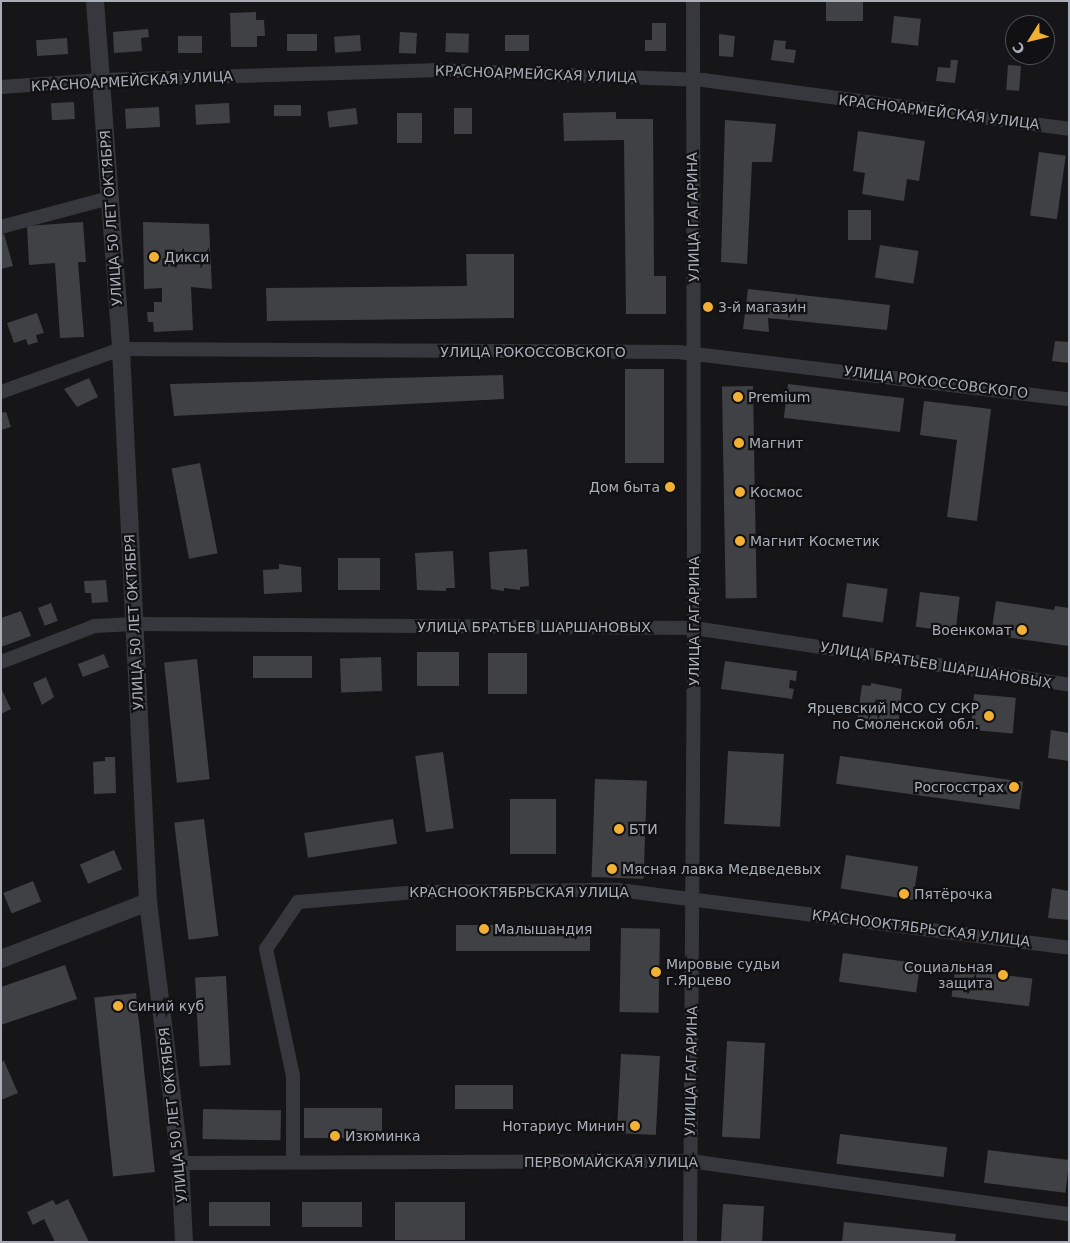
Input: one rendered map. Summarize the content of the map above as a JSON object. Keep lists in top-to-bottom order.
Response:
{
  "streets": {
    "street": [
      "КРАСНОАРМЕЙСКАЯ УЛИЦА",
      "УЛИЦА ГАГАРИНА",
      "УЛИЦА 50 ЛЕТ ОКТЯБРЯ",
      "УЛИЦА РОКОССОВСКОГО",
      "УЛИЦА БРАТЬЕВ ШАРШАНОВЫХ",
      "КРАСНООКТЯБРЬСКАЯ УЛИЦА",
      "ПЕРВОМАЙСКАЯ УЛИЦА"
    ]
  },
  "crossings": [
    ["КРАСНОАРМЕЙСКАЯ УЛИЦА", "УЛИЦА ГАГАРИНА"],
    ["КРАСНОАРМЕЙСКАЯ УЛИЦА", "УЛИЦА 50 ЛЕТ ОКТЯБРЯ"],
    ["УЛИЦА ГАГАРИНА", "УЛИЦА РОКОССОВСКОГО"],
    ["УЛИЦА ГАГАРИНА", "УЛИЦА БРАТЬЕВ ШАРШАНОВЫХ"],
    ["УЛИЦА ГАГАРИНА", "КРАСНООКТЯБРЬСКАЯ УЛИЦА"],
    ["УЛИЦА ГАГАРИНА", "ПЕРВОМАЙСКАЯ УЛИЦА"],
    ["УЛИЦА 50 ЛЕТ ОКТЯБРЯ", "УЛИЦА РОКОССОВСКОГО"],
    ["УЛИЦА 50 ЛЕТ ОКТЯБРЯ", "УЛИЦА БРАТЬЕВ ШАРШАНОВЫХ"],
    ["УЛИЦА 50 ЛЕТ ОКТЯБРЯ", "ПЕРВОМАЙСКАЯ УЛИЦА"],
    ["КРАСНООКТЯБРЬСКАЯ УЛИЦА", "ПЕРВОМАЙСКАЯ УЛИЦА"]
  ],
  "places": [
    "Дикси",
    "3-й магазин",
    "Premium",
    "Магнит",
    "Дом быта",
    "Космос",
    "Магнит Косметик",
    "Военкомат",
    "Ярцевский МСО СУ СКР по Смоленской обл.",
    "Росгосстрах",
    "БТИ",
    "Мясная лавка Медведевых",
    "Пятёрочка",
    "Малышандия",
    "Мировые судьи г.Ярцево",
    "Социальная защита",
    "Синий куб",
    "Нотариус Минин",
    "Изюминка"
  ],
  "north": "bottom left"
}
